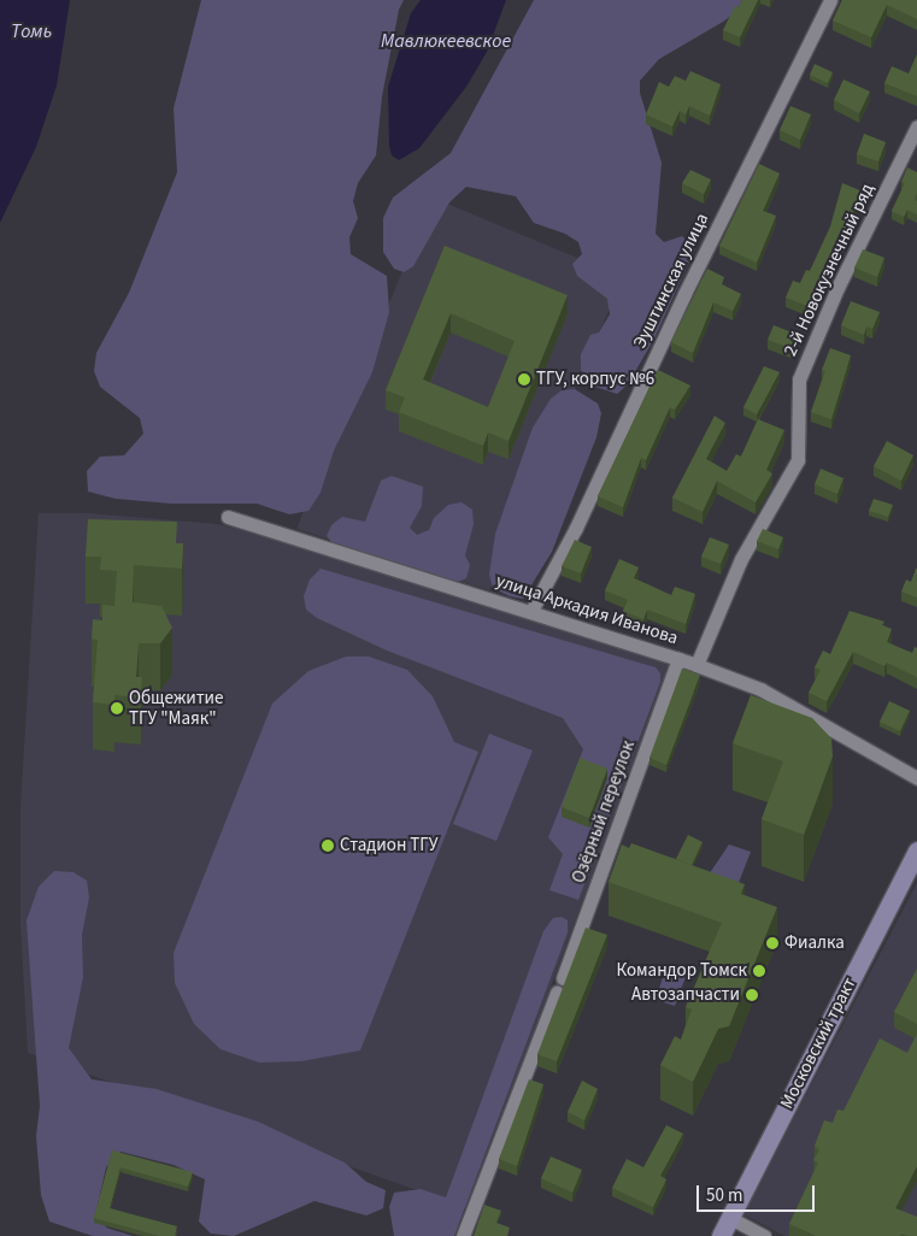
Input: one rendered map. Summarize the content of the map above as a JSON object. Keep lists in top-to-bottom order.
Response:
{
  "streets": {
    "main road": ["Московский тракт"],
    "street": [
      "2-й Новокузнечный ряд",
      "Эуштинская улица",
      "улица Аркадия Иванова",
      "Озёрный переулок"
    ]
  },
  "crossings": [
    ["2-й Новокузнечный ряд", "улица Аркадия Иванова"],
    ["Эуштинская улица", "улица Аркадия Иванова"],
    ["улица Аркадия Иванова", "Озёрный переулок"]
  ],
  "water": ["Томь", "Мавлюкеевское"],
  "places": [
    "ТГУ, корпус №6",
    "Общежитие ТГУ \"Маяк\"",
    "Стадион ТГУ",
    "Фиалка",
    "Командор Томск",
    "Автозапчасти"
  ],
  "scale_bar": "50 m"
}
